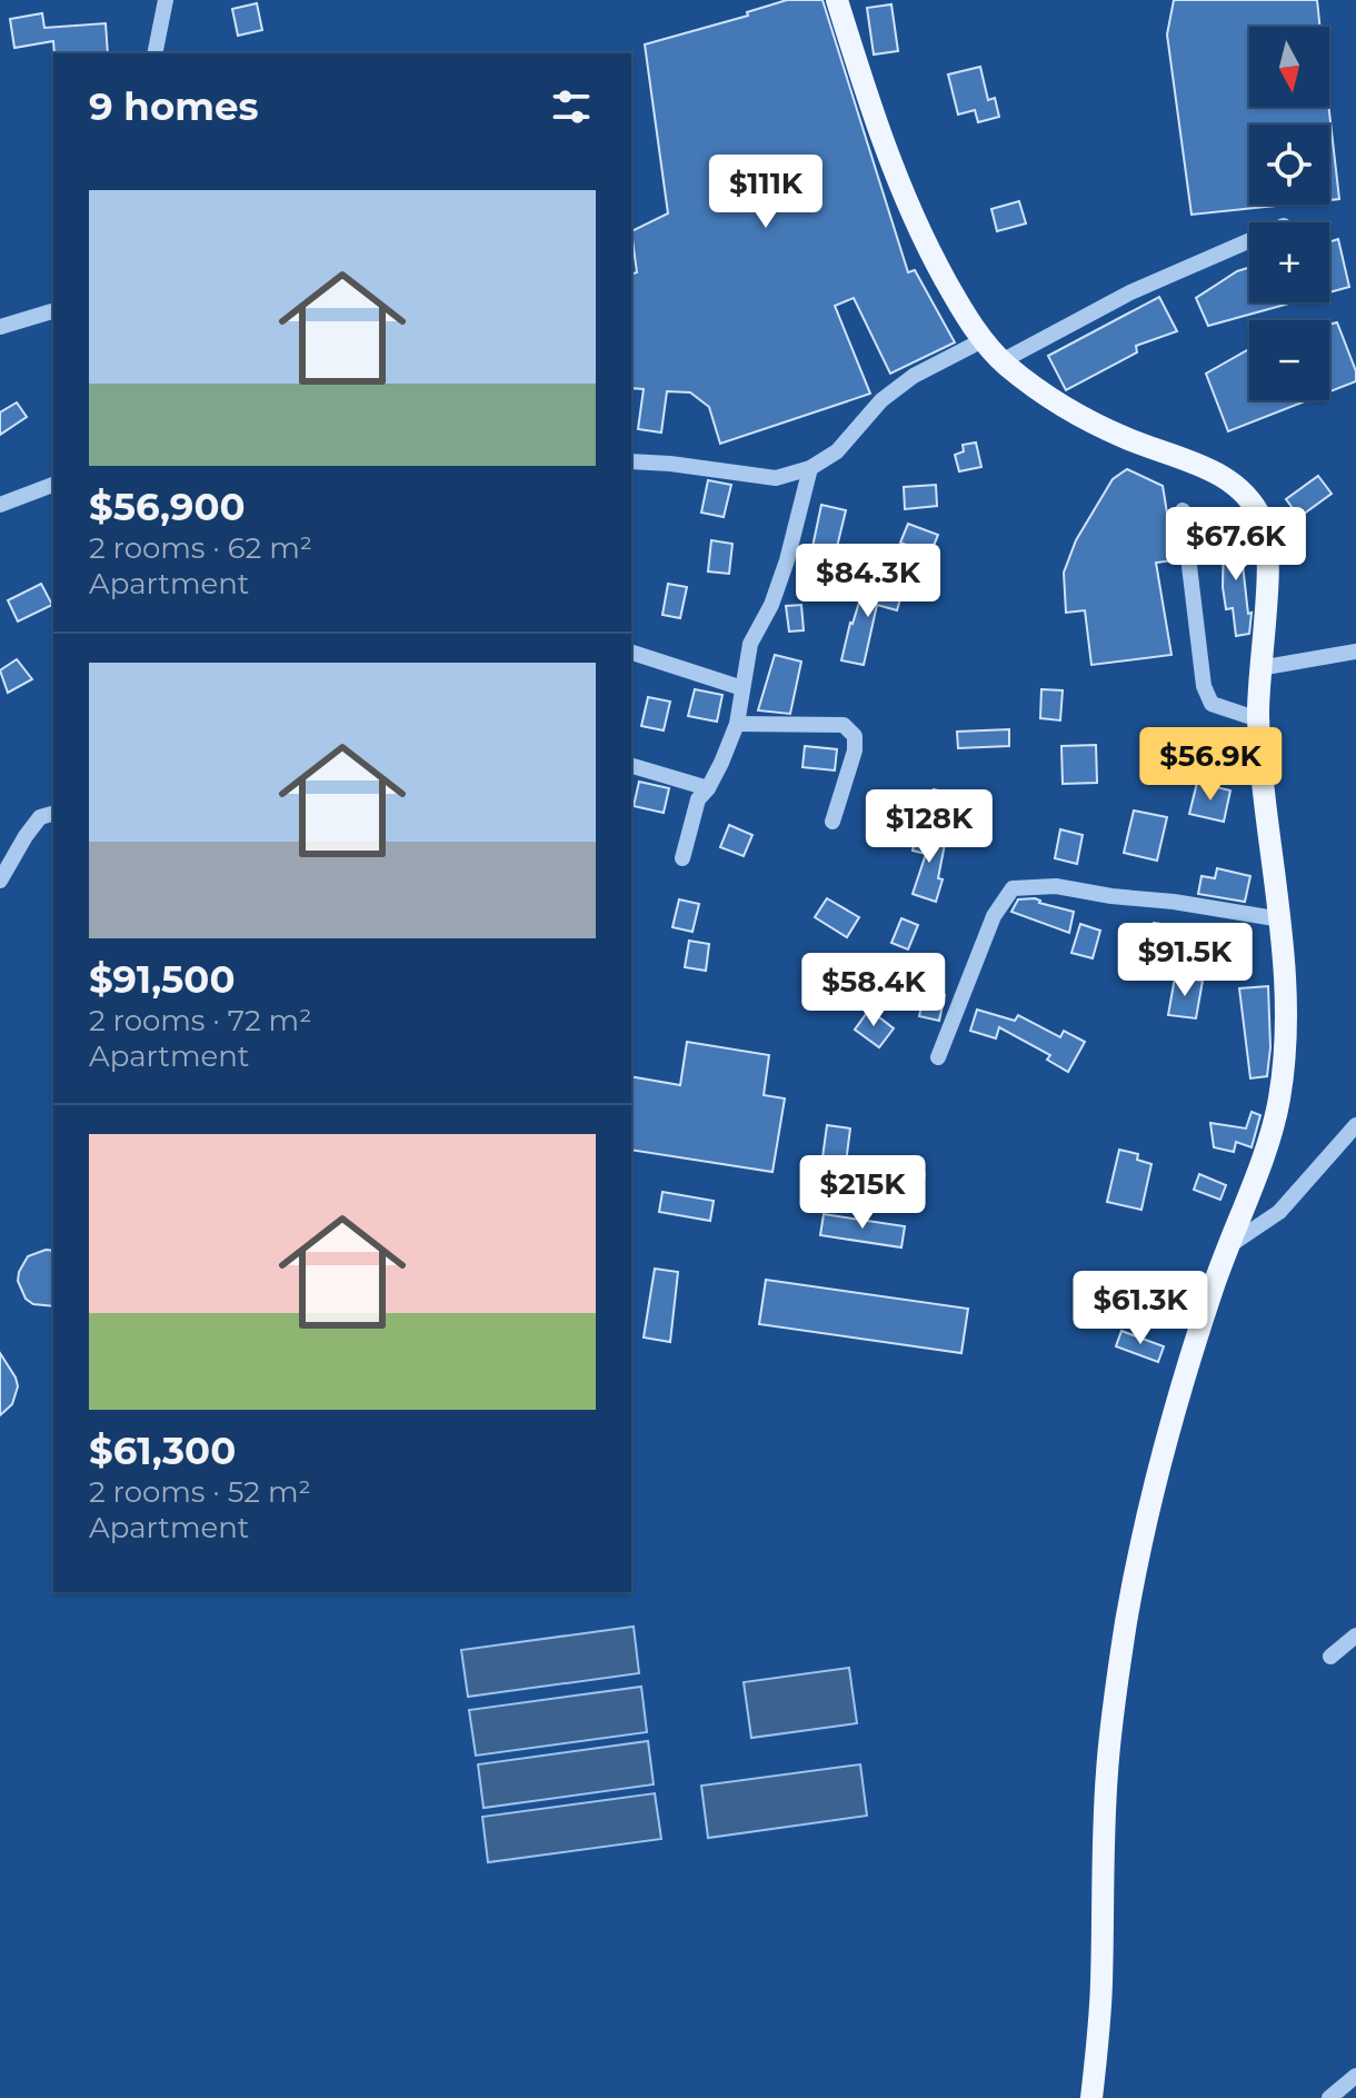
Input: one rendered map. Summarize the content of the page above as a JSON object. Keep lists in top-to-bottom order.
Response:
{
  "north": "bottom",
  "page": {
    "map_buttons": ["+", "−"],
    "heading": "9 homes",
    "price": [
      "$111K",
      "$67.6K",
      "$84.3K",
      "$56.9K",
      "$128K",
      "$91.5K",
      "$58.4K",
      "$215K",
      "$61.3K"
    ],
    "list": [
      {
        "name": "$56,900",
        "note": "2 rooms · 62 m² · Apartment"
      },
      {
        "name": "$91,500",
        "note": "2 rooms · 72 m² · Apartment"
      },
      {
        "name": "$61,300",
        "note": "2 rooms · 52 m² · Apartment"
      }
    ]
  }
}
